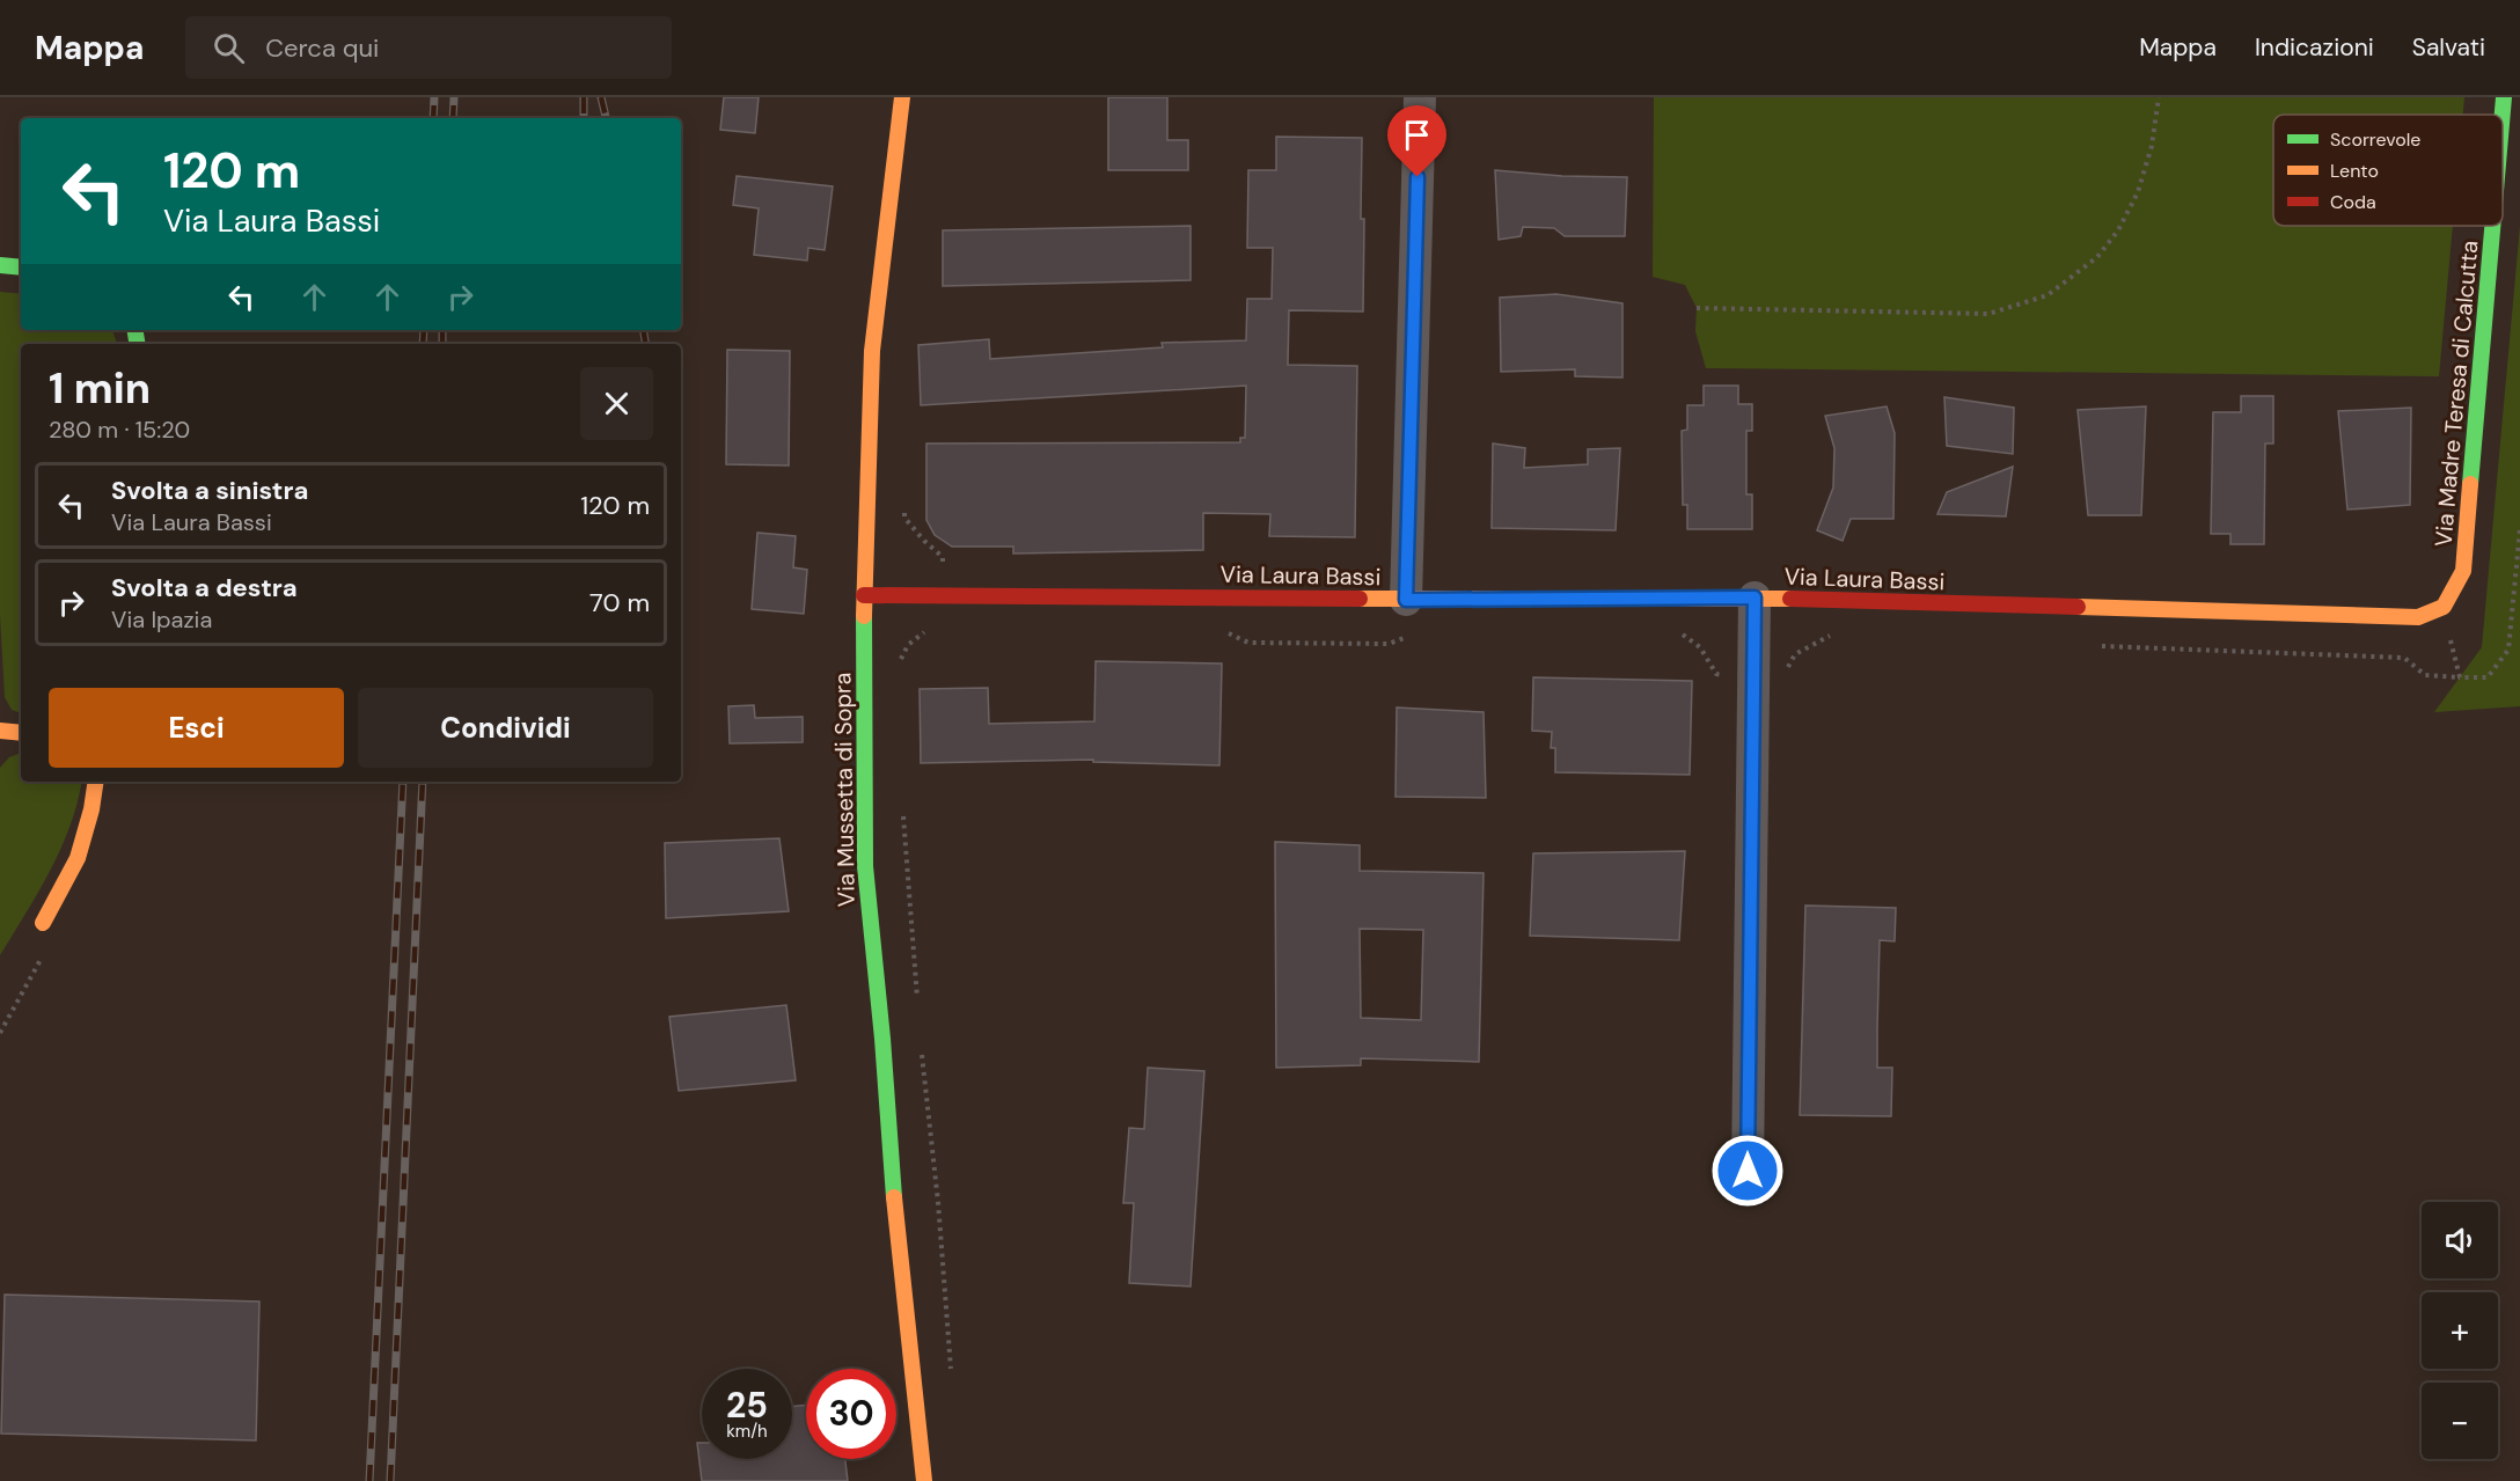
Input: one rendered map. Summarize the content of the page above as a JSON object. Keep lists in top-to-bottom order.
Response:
{
  "streets": {
    "street": ["Via Madre Teresa di Calcutta", "Via Laura Bassi", "Via Mussetta di Sopra"]
  },
  "crossings": [
    ["Via Madre Teresa di Calcutta", "Via Laura Bassi"],
    ["Via Laura Bassi", "Via Mussetta di Sopra"]
  ],
  "legend": ["Scorrevole", "Lento", "Coda"],
  "page": {
    "header": "Mappa",
    "search": "Cerca qui",
    "nav": ["Mappa", "Indicazioni", "Salvati"],
    "turn": ["120 m", "Via Laura Bassi"],
    "heading": ["1 min", "280 m · 15:20"],
    "list": [
      {
        "name": "Svolta a sinistra",
        "note": "Via Laura Bassi",
        "value": "120 m"
      },
      {
        "name": "Svolta a destra",
        "note": "Via Ipazia",
        "value": "70 m"
      }
    ],
    "buttons": ["Esci", "Condividi"],
    "map_buttons": ["+", "−"],
    "speed": "25 km/h",
    "limit": "30"
  }
}
